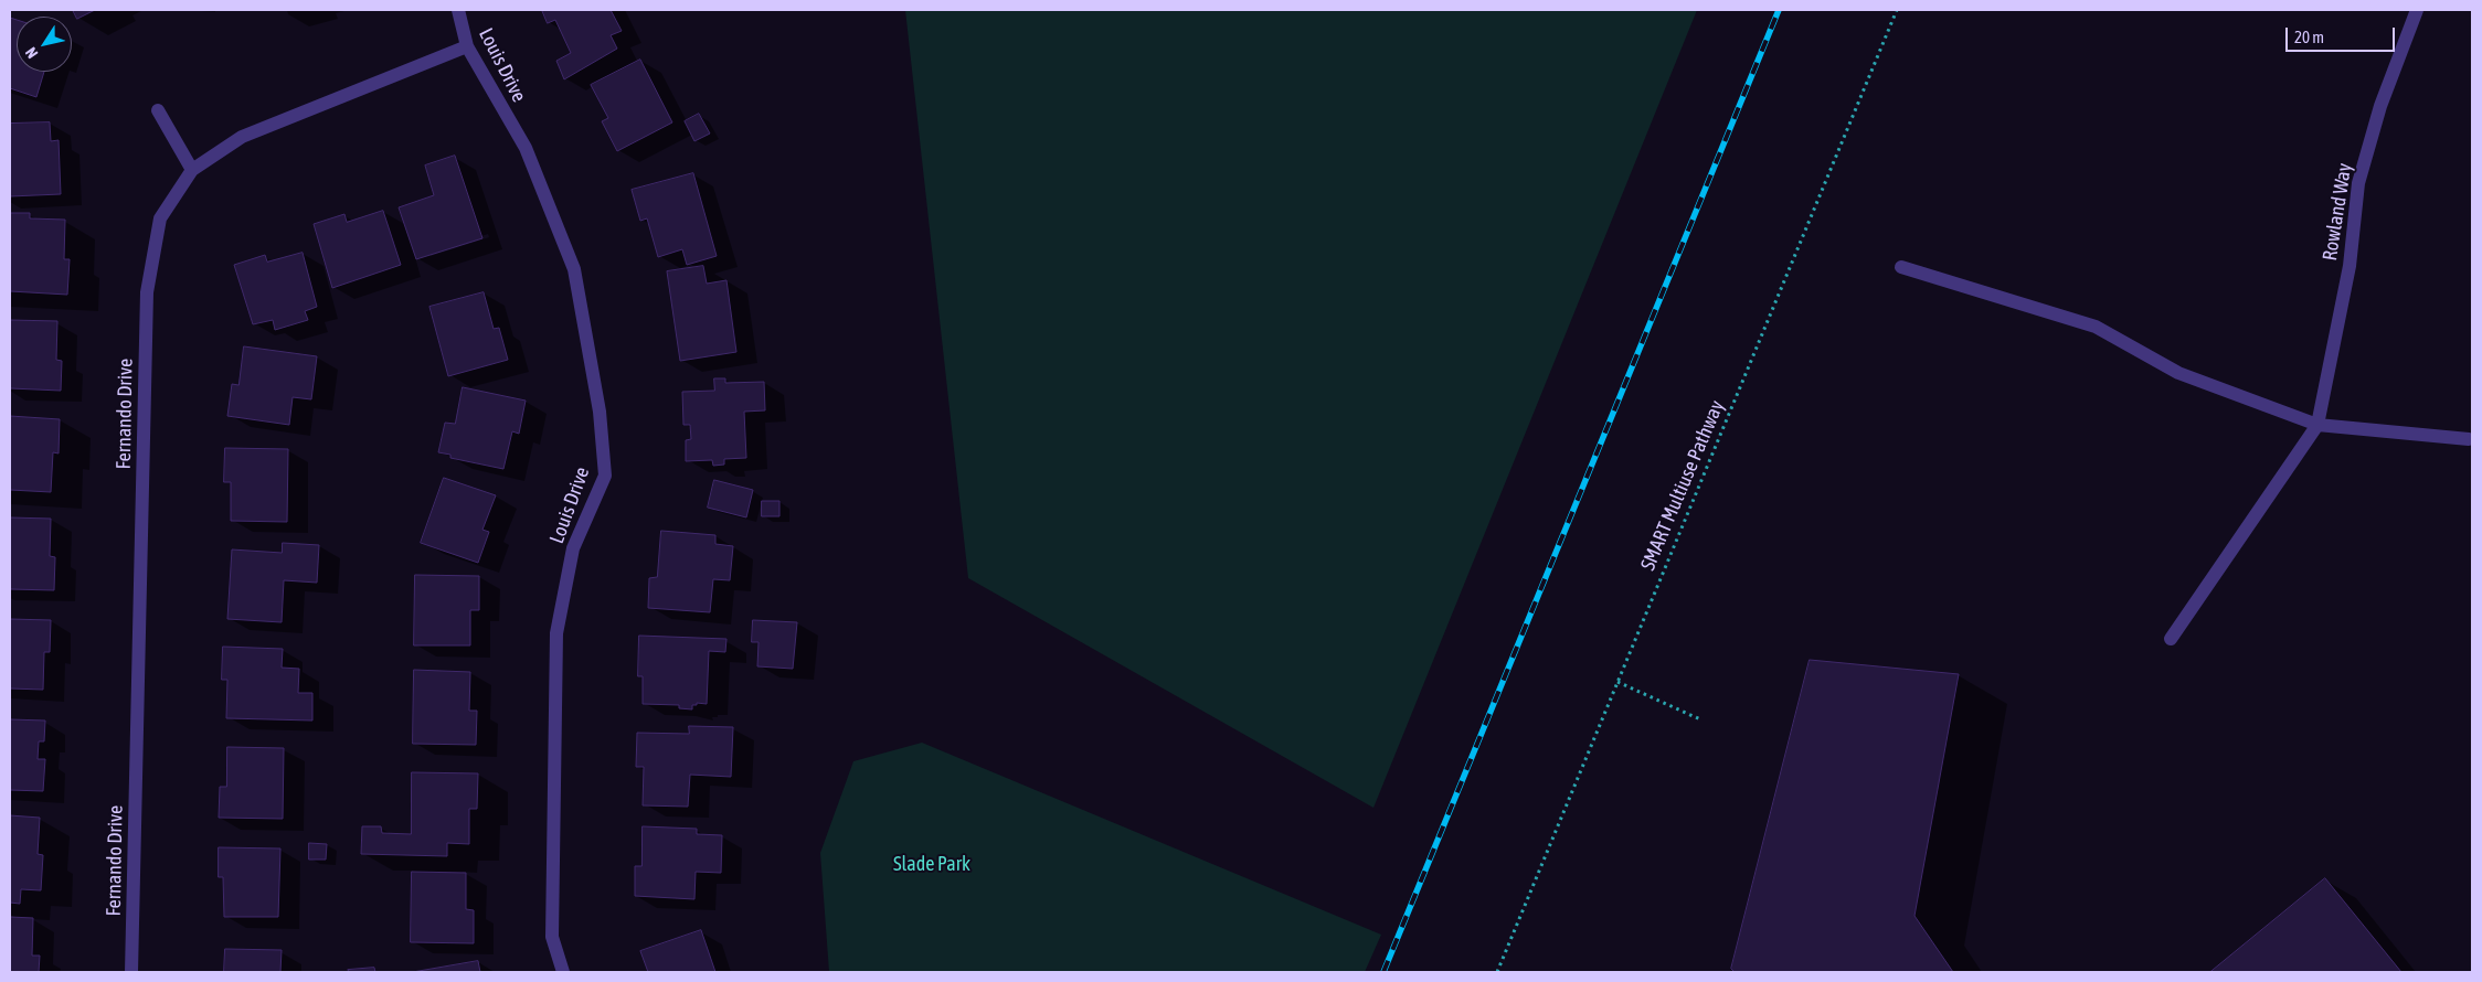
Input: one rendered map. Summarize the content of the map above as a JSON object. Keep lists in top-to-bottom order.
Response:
{
  "streets": {
    "street": ["Louis Drive", "Rowland Way", "Fernando Drive"],
    "path": ["SMART Multiuse Pathway"]
  },
  "crossings": [
    ["Louis Drive", "Fernando Drive"]
  ],
  "parks": ["Slade Park"],
  "scale_bar": "20 m",
  "north": "bottom left"
}
